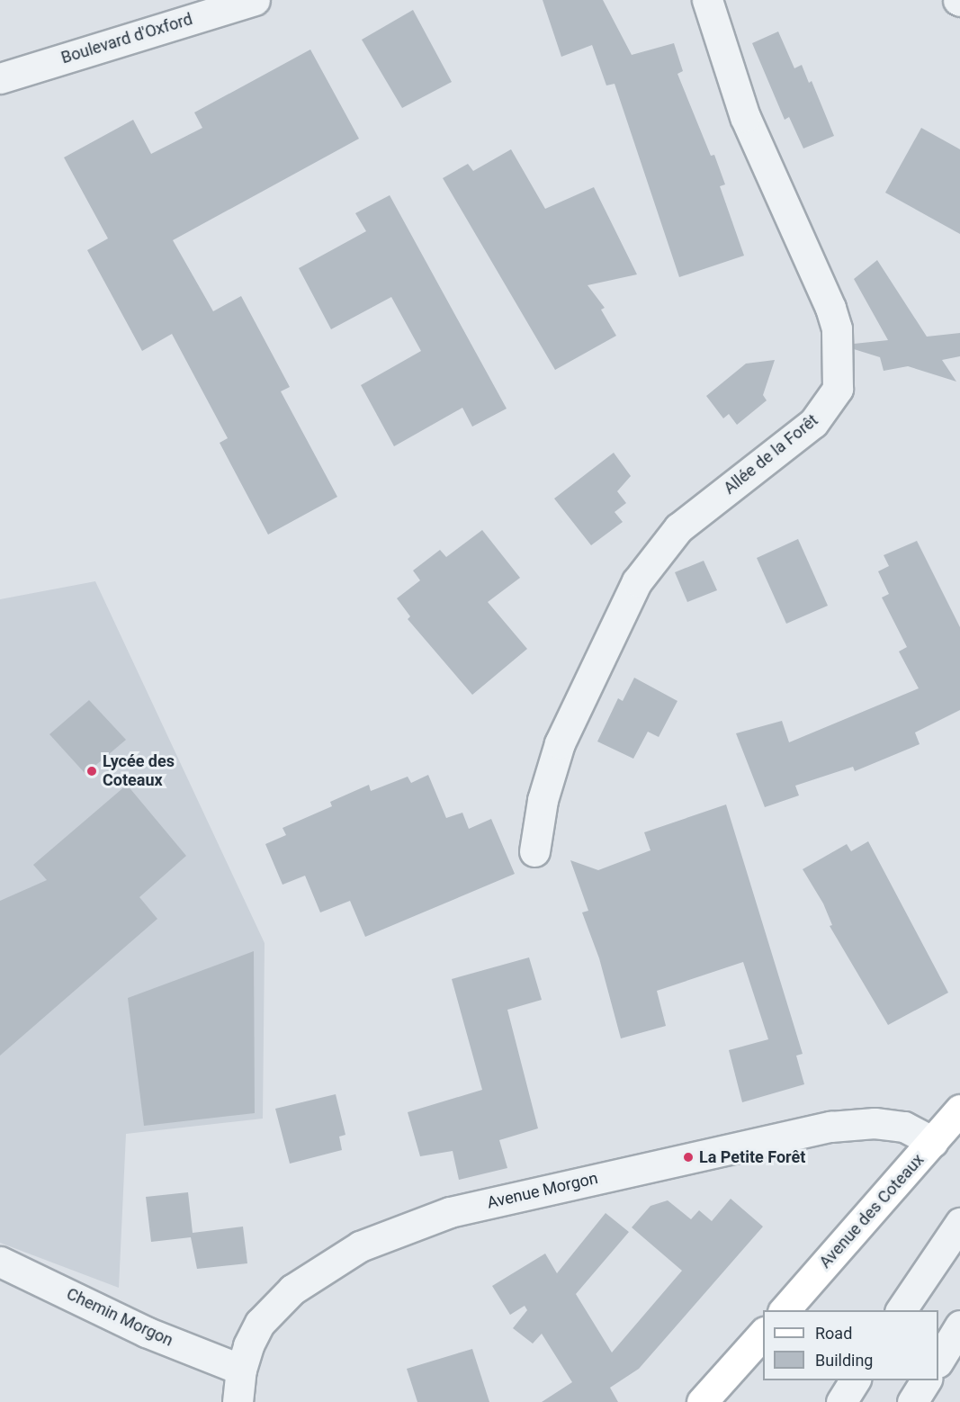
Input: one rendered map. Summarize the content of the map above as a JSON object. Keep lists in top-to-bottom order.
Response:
{
  "streets": {
    "main road": ["Avenue des Coteaux"],
    "street": [
      "Boulevard d'Oxford",
      "Allée de la Forêt",
      "Avenue Morgon",
      "Chemin Morgon"
    ]
  },
  "crossings": [
    ["Avenue Morgon", "Avenue des Coteaux"],
    ["Avenue Morgon", "Chemin Morgon"]
  ],
  "places": ["Lycée des Coteaux", "La Petite Forêt"],
  "legend": ["Road", "Building"]
}
